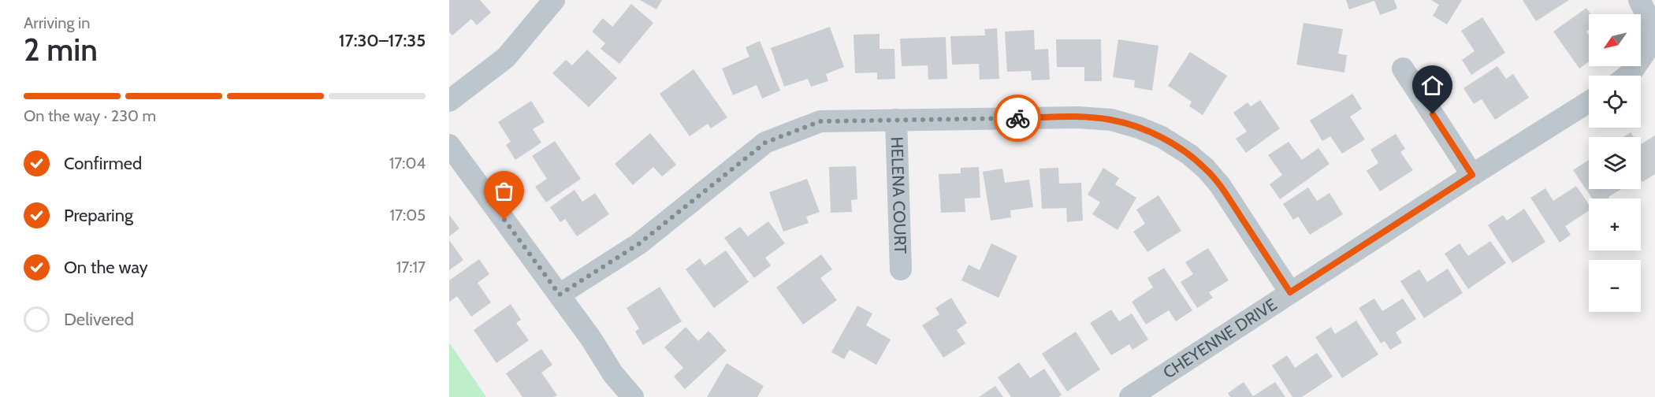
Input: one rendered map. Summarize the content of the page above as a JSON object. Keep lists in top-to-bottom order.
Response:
{
  "streets": {
    "street": ["HELENA COURT", "CHEYENNE DRIVE"]
  },
  "north": "bottom left",
  "page": {
    "heading": ["2 min", "Arriving in", "17:30–17:35"],
    "map_buttons": ["+", "−"],
    "bar": "On the way · 230 m",
    "list": [
      ["Confirmed", "17:04"],
      ["Preparing", "17:05"],
      ["On the way", "17:17"],
      "Delivered"
    ]
  }
}
